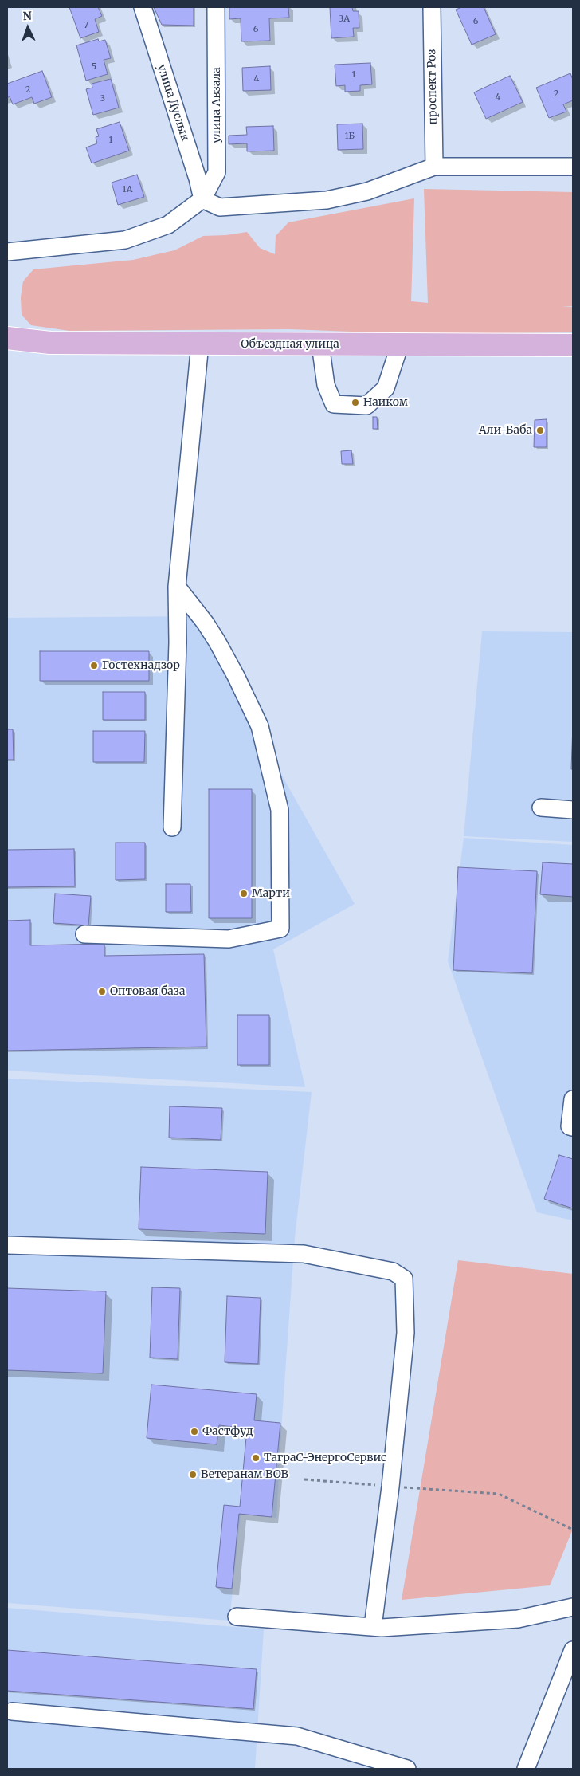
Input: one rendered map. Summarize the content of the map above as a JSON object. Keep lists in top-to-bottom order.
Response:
{
  "streets": {
    "main road": ["Объездная улица"],
    "street": ["проспект Роз", "улица Дуслык", "улица Авзала"]
  },
  "crossings": [
    ["улица Дуслык", "улица Авзала"]
  ],
  "places": [
    "Наиком",
    "Али-Баба",
    "Гостехнадзор",
    "Марти",
    "Оптовая база",
    "Фастфуд",
    "ТаграС-ЭнергоСервис",
    "Ветеранам ВОВ"
  ],
  "house_numbers": [
    "3А",
    "6",
    "7",
    "6",
    "5",
    "1",
    "4",
    "2",
    "2",
    "4",
    "3",
    "1Б",
    "1",
    "1А"
  ],
  "north": "top"
}
